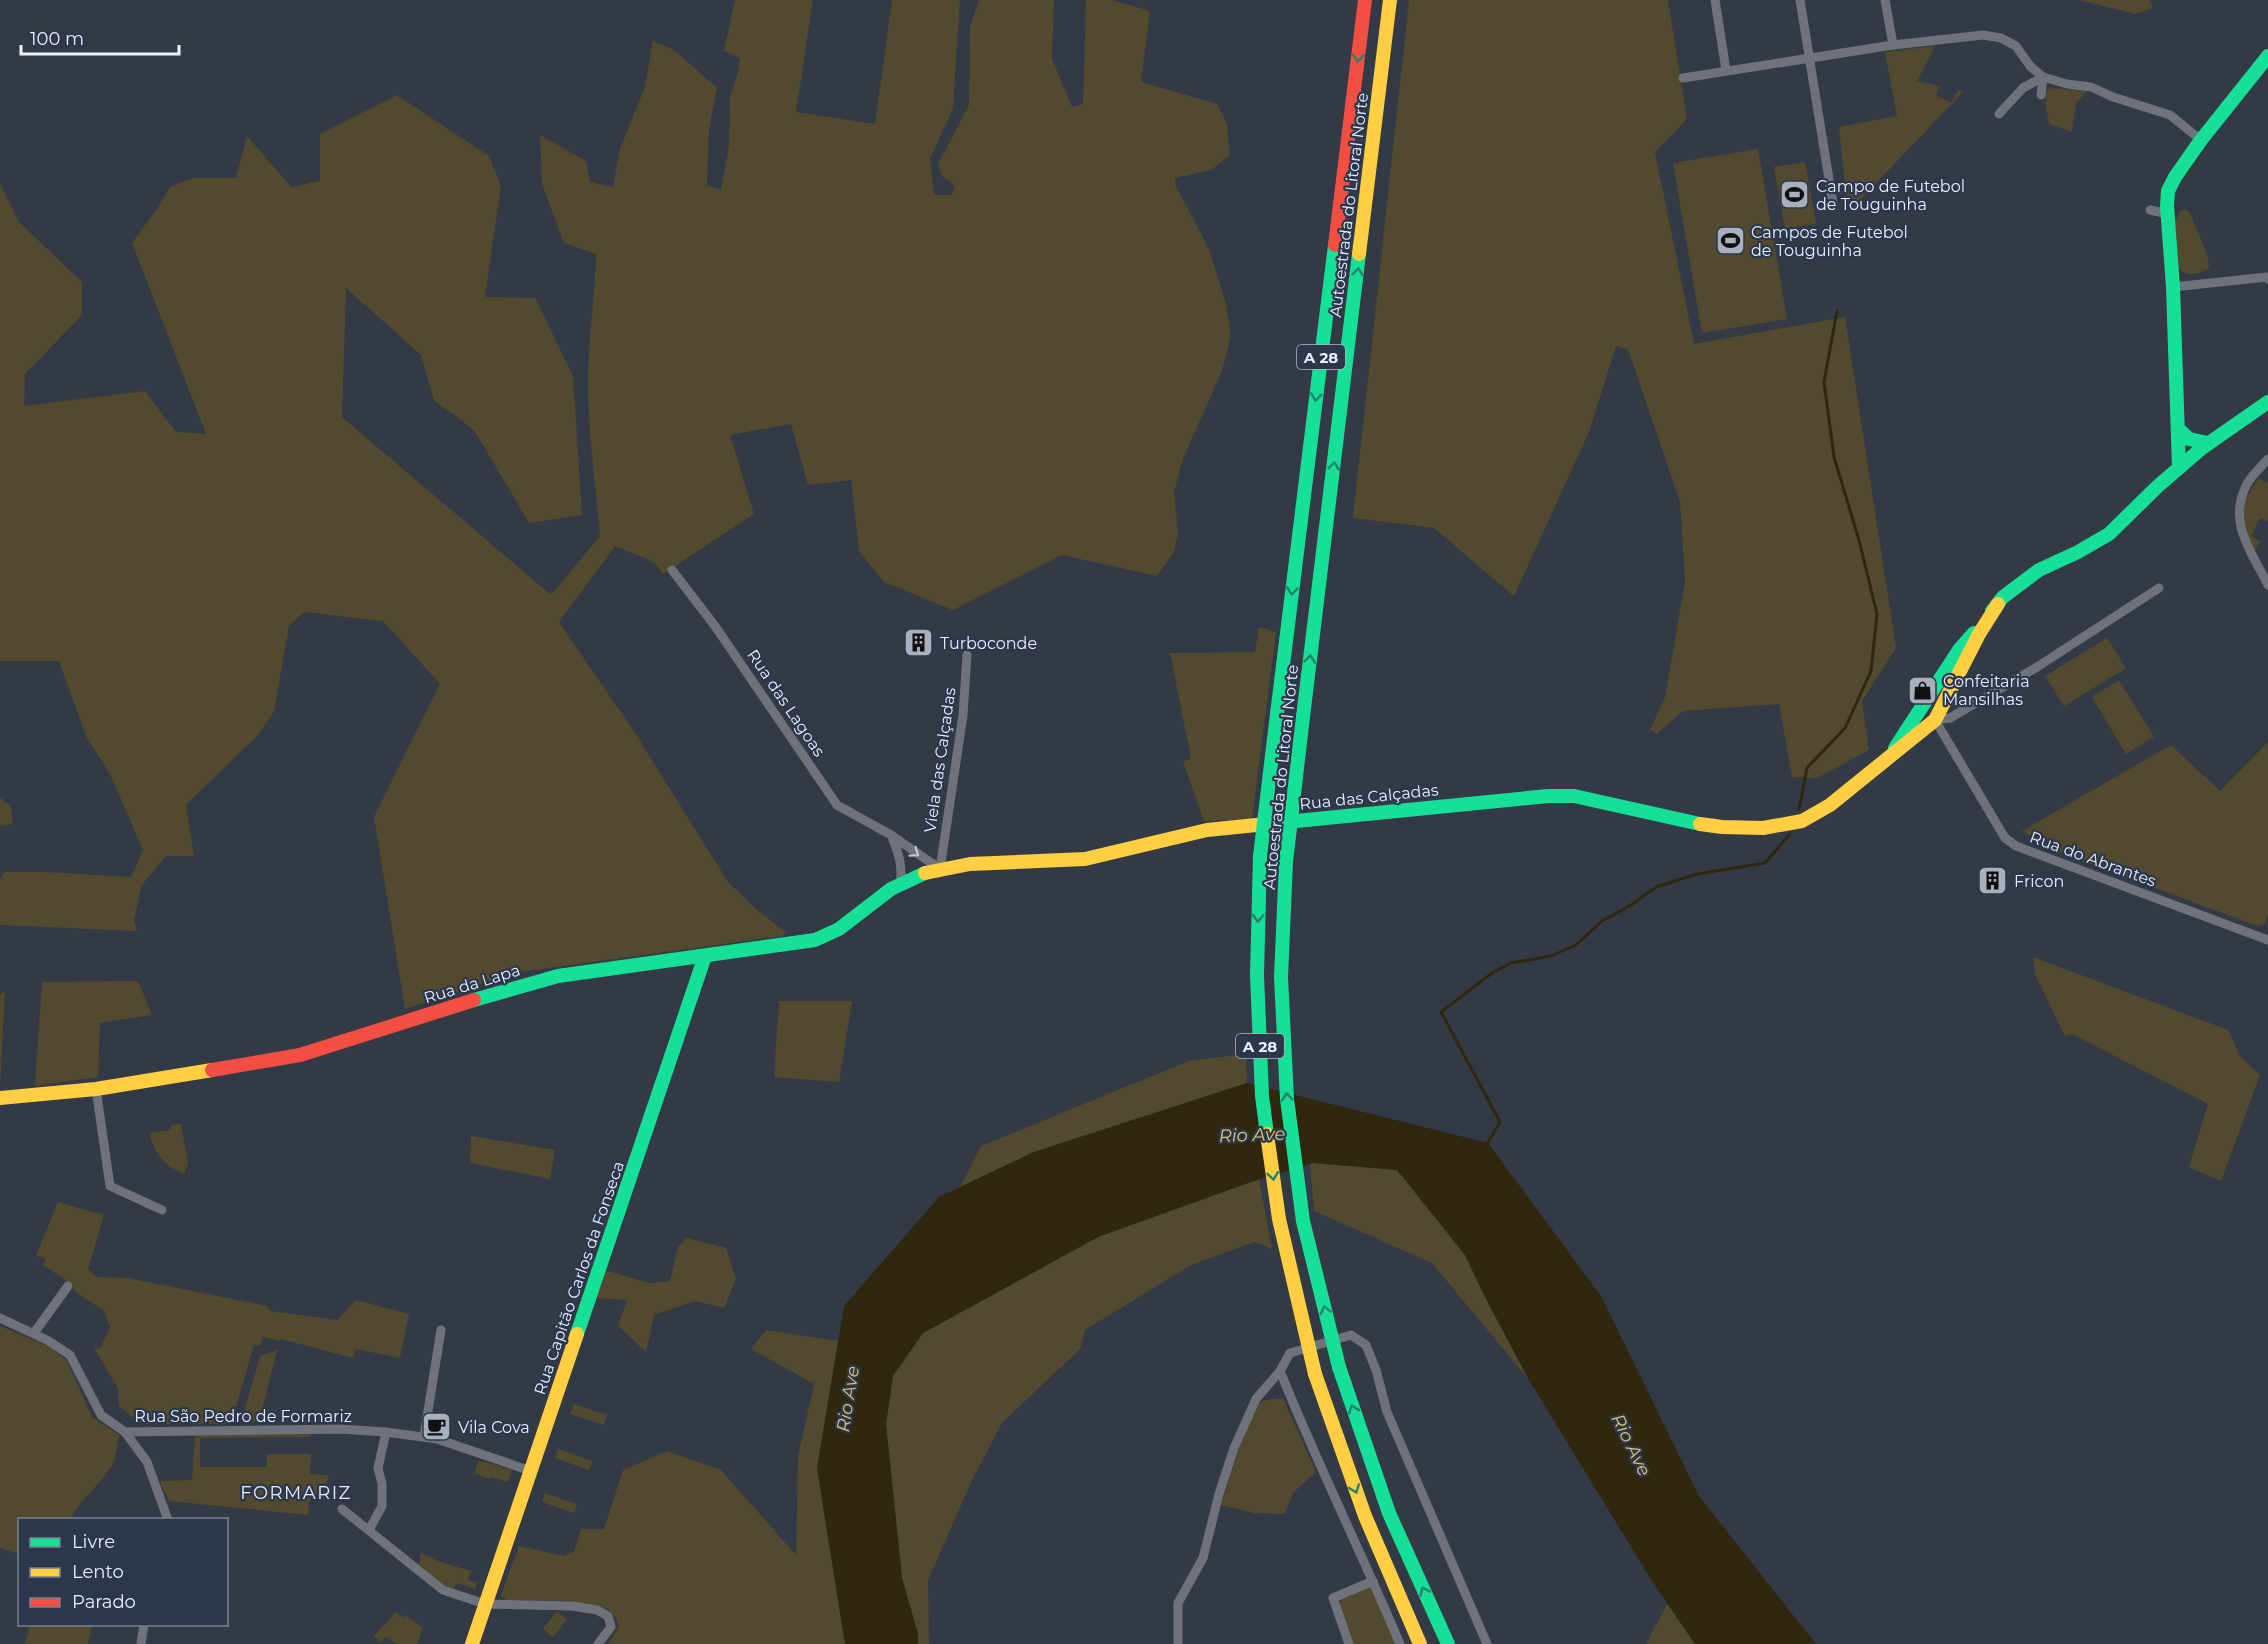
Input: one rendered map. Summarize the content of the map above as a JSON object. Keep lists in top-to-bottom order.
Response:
{
  "streets": {
    "main road": [
      "Autoestrada do Litoral Norte",
      "A 28",
      "Rua das Calçadas",
      "Rua da Lapa",
      "Rua Capitão Carlos da Fonseca"
    ],
    "street": [
      "Rua das Lagoas",
      "Viela das Calçadas",
      "Rua do Abrantes",
      "Rua São Pedro de Formariz"
    ]
  },
  "crossings": [
    ["Rua das Lagoas", "Viela das Calçadas"],
    ["Rua das Lagoas", "Rua das Calçadas"],
    ["Rua das Lagoas", "Rua da Lapa"],
    ["Viela das Calçadas", "Rua das Calçadas"],
    ["Viela das Calçadas", "Rua da Lapa"],
    ["Rua das Calçadas", "Rua do Abrantes"],
    ["Rua das Calçadas", "Rua da Lapa"],
    ["Rua da Lapa", "Rua Capitão Carlos da Fonseca"],
    ["Rua Capitão Carlos da Fonseca", "Rua São Pedro de Formariz"]
  ],
  "districts": ["FORMARIZ"],
  "water": ["Rio Ave"],
  "places": {
    "sports": ["Campo de Futebol de Touguinha", "Campos de Futebol de Touguinha"],
    "building": ["Turboconde", "Fricon"],
    "shop": ["Confeitaria Mansilhas"],
    "cafe": ["Vila Cova"]
  },
  "legend": ["Livre", "Lento", "Parado"],
  "scale_bar": "100 m"
}
